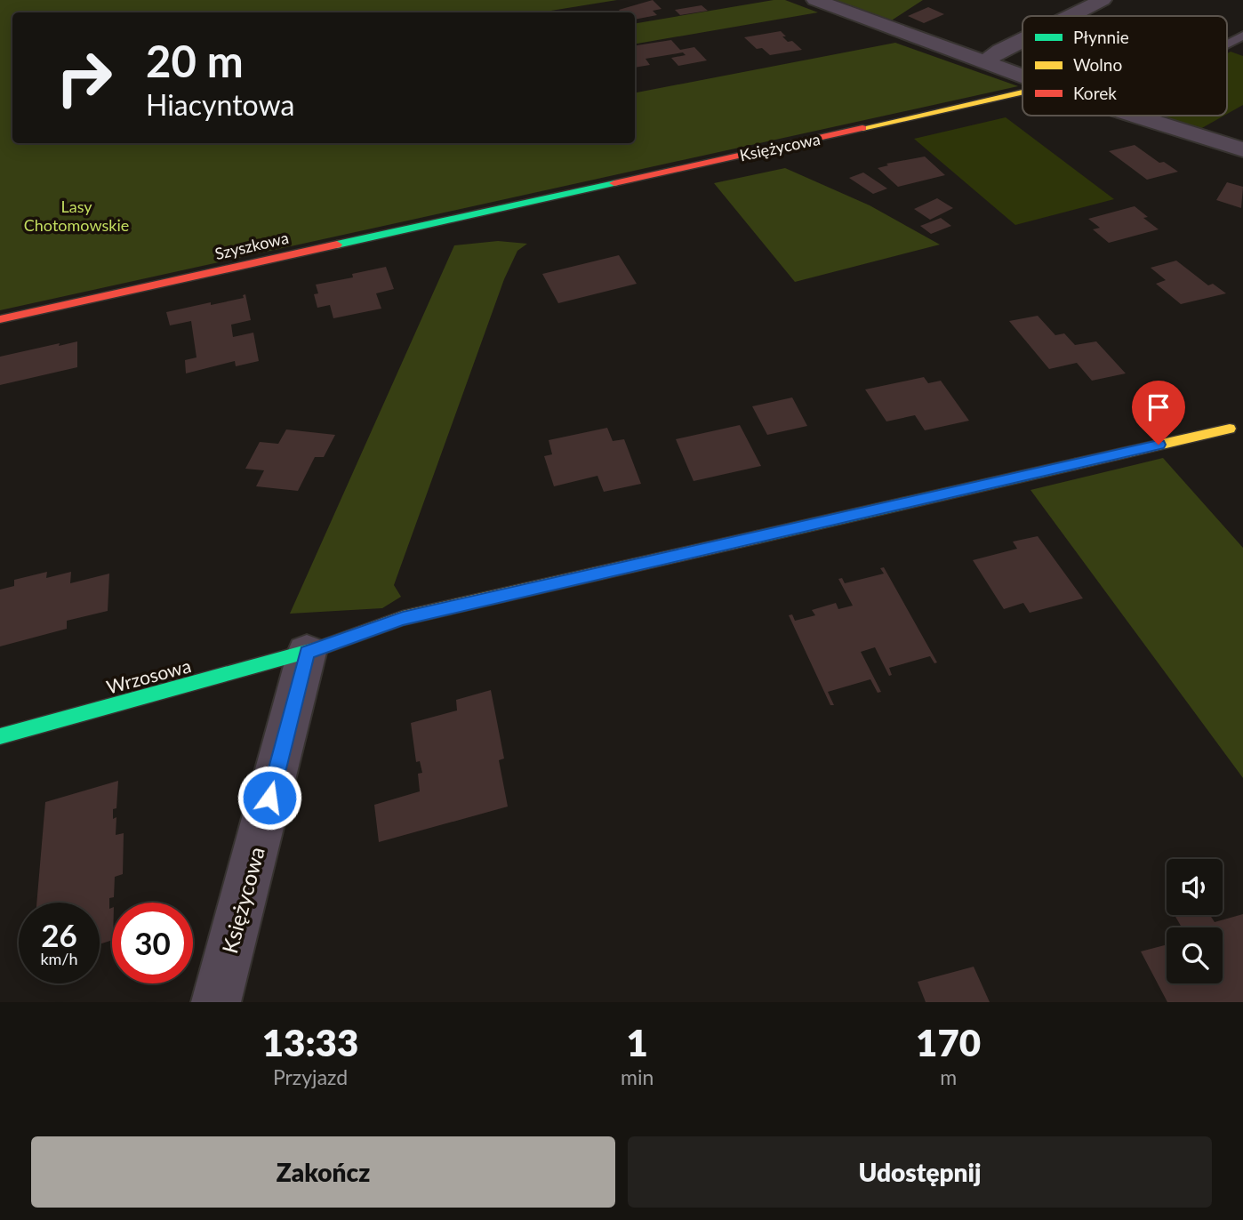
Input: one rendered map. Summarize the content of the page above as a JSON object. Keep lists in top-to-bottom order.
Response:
{
  "streets": {
    "street": ["Księżycowa", "Szyszkowa", "Wrzosowa"]
  },
  "crossings": [
    ["Księżycowa", "Szyszkowa"],
    ["Księżycowa", "Wrzosowa"]
  ],
  "parks": ["Lasy Chotomowskie"],
  "legend": ["Płynnie", "Wolno", "Korek"],
  "page": {
    "turn": ["20 m", "Hiacyntowa"],
    "speed": "26 km/h",
    "limit": "30",
    "eta": [
      "13:33",
      "Przyjazd",
      "1",
      "min",
      "170",
      "m"
    ],
    "buttons": ["Zakończ", "Udostępnij"]
  }
}
